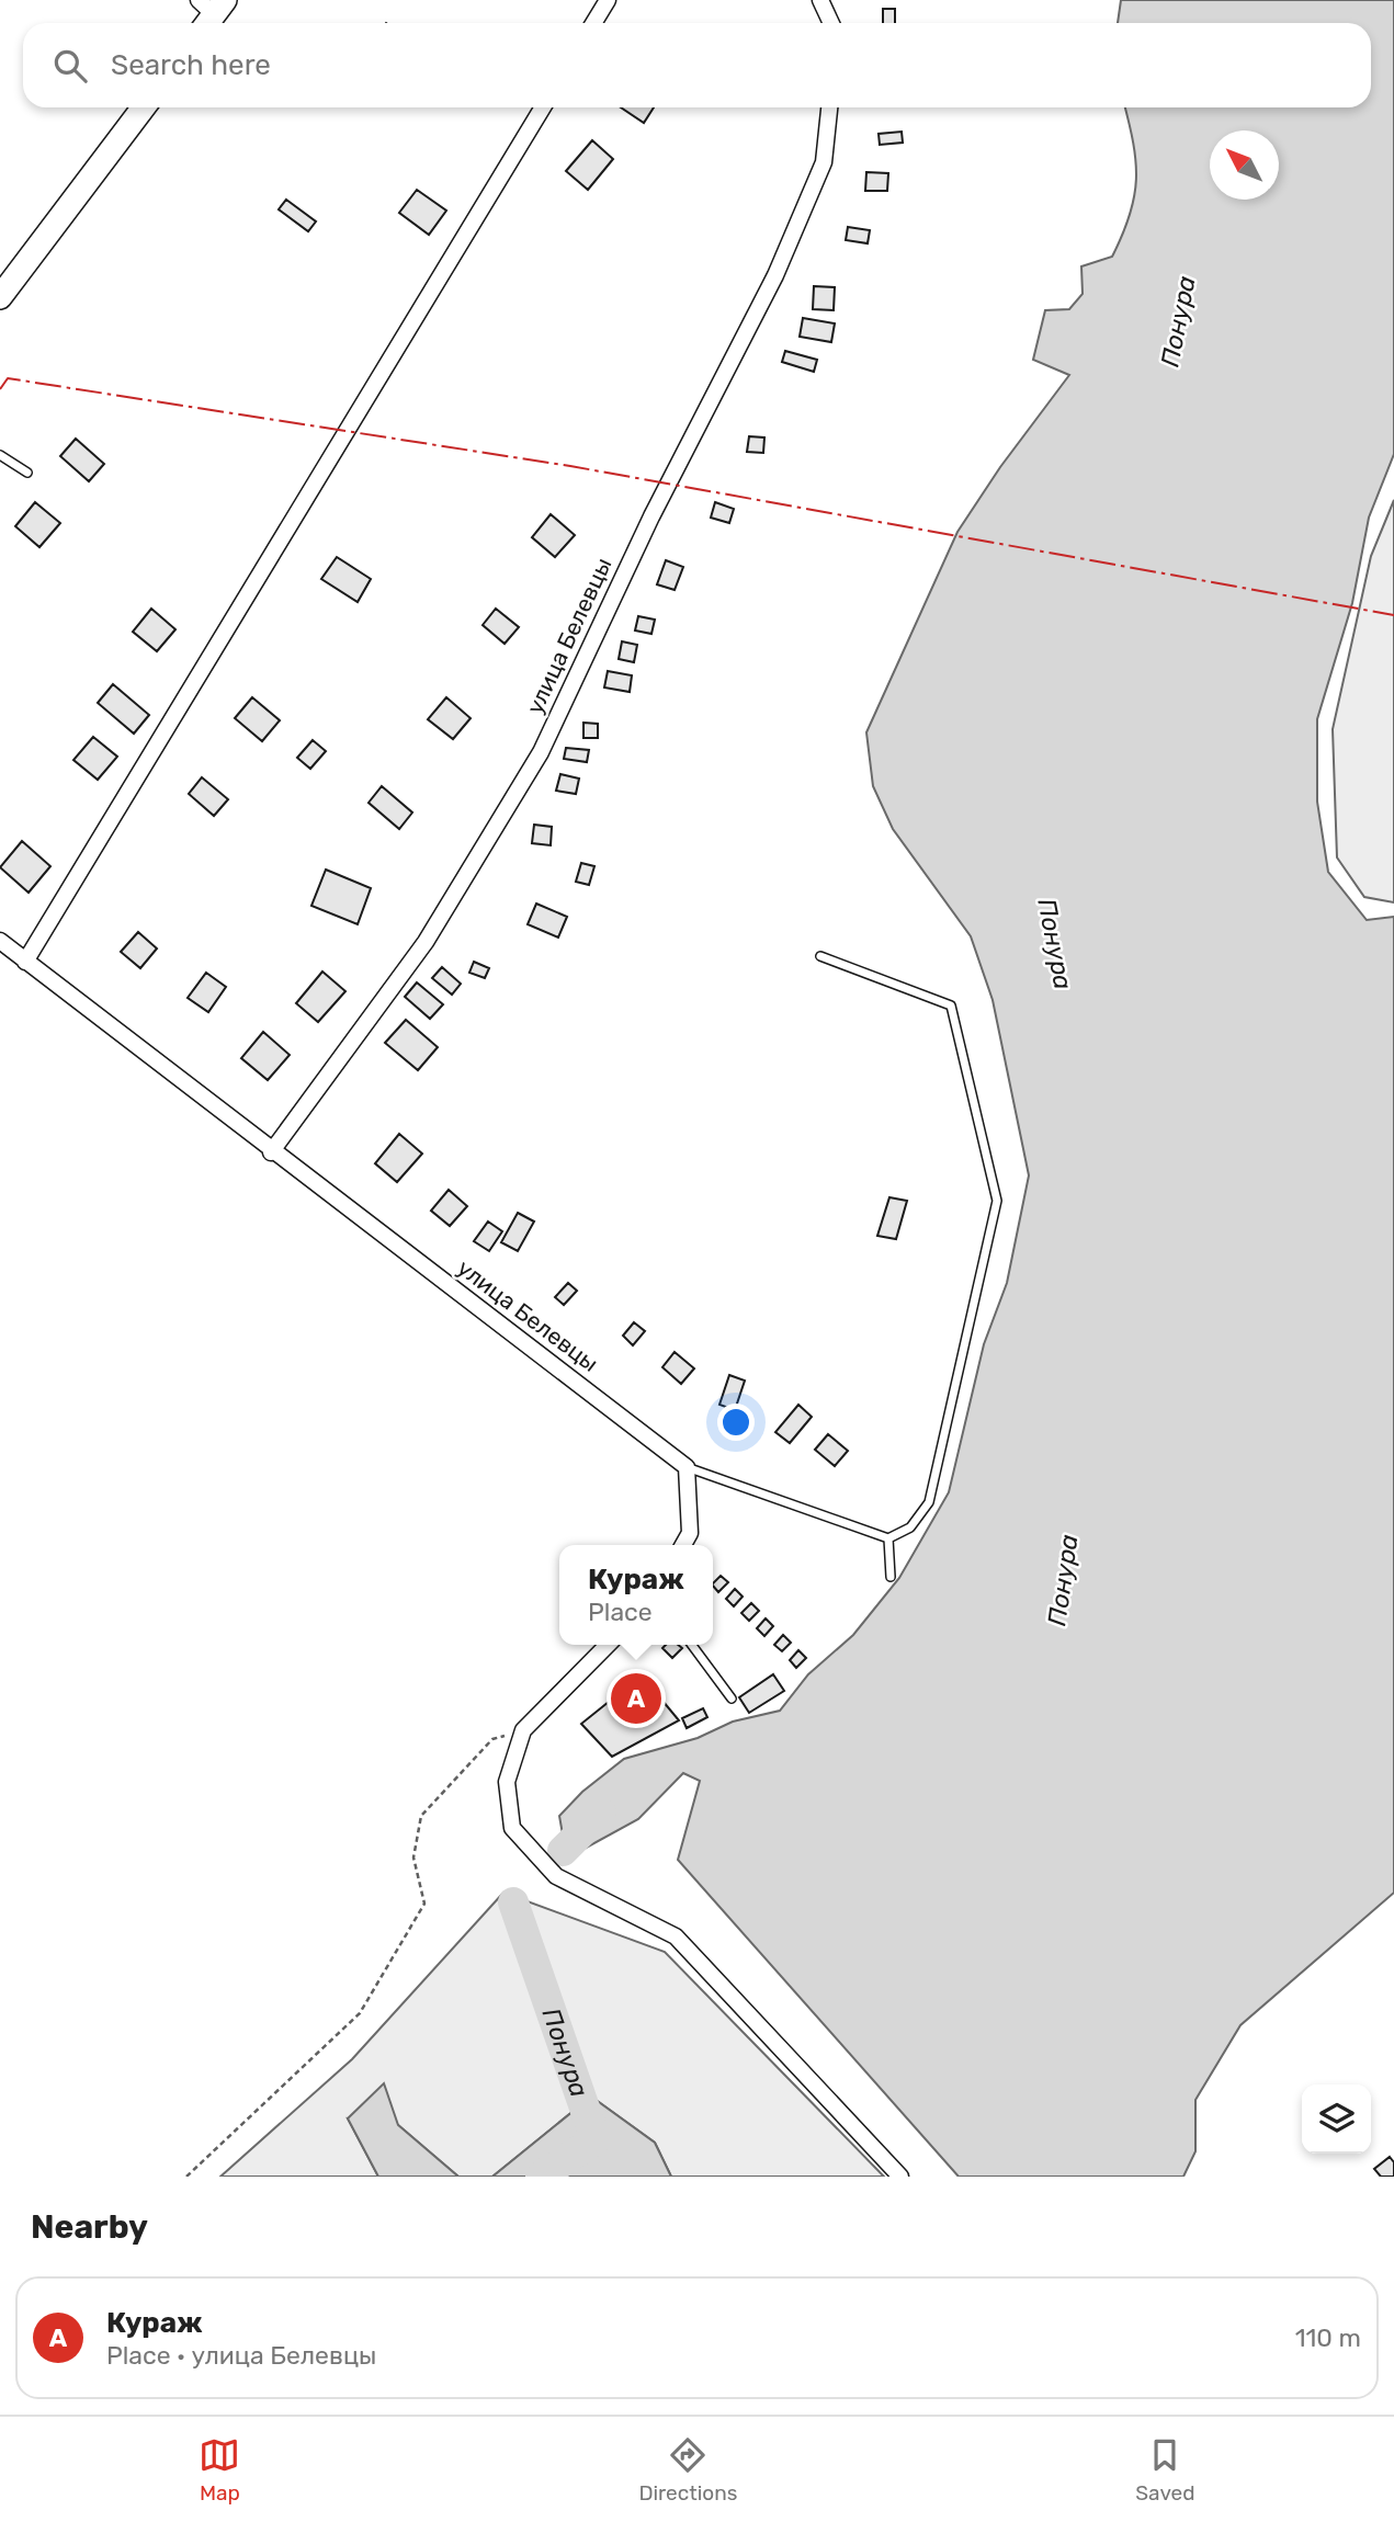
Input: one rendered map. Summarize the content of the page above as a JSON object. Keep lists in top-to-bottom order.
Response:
{
  "streets": {
    "street": ["улица Белевцы"]
  },
  "water": ["Понура"],
  "north": "top left",
  "page": {
    "search": "Search here",
    "popup": ["Кураж", "Place"],
    "pins": "A",
    "heading": "Nearby",
    "list": [
      {
        "mark": "A",
        "name": "Кураж",
        "note": "Place · улица Белевцы",
        "value": "110 m"
      }
    ],
    "nav": ["Map", "Directions", "Saved"]
  }
}
